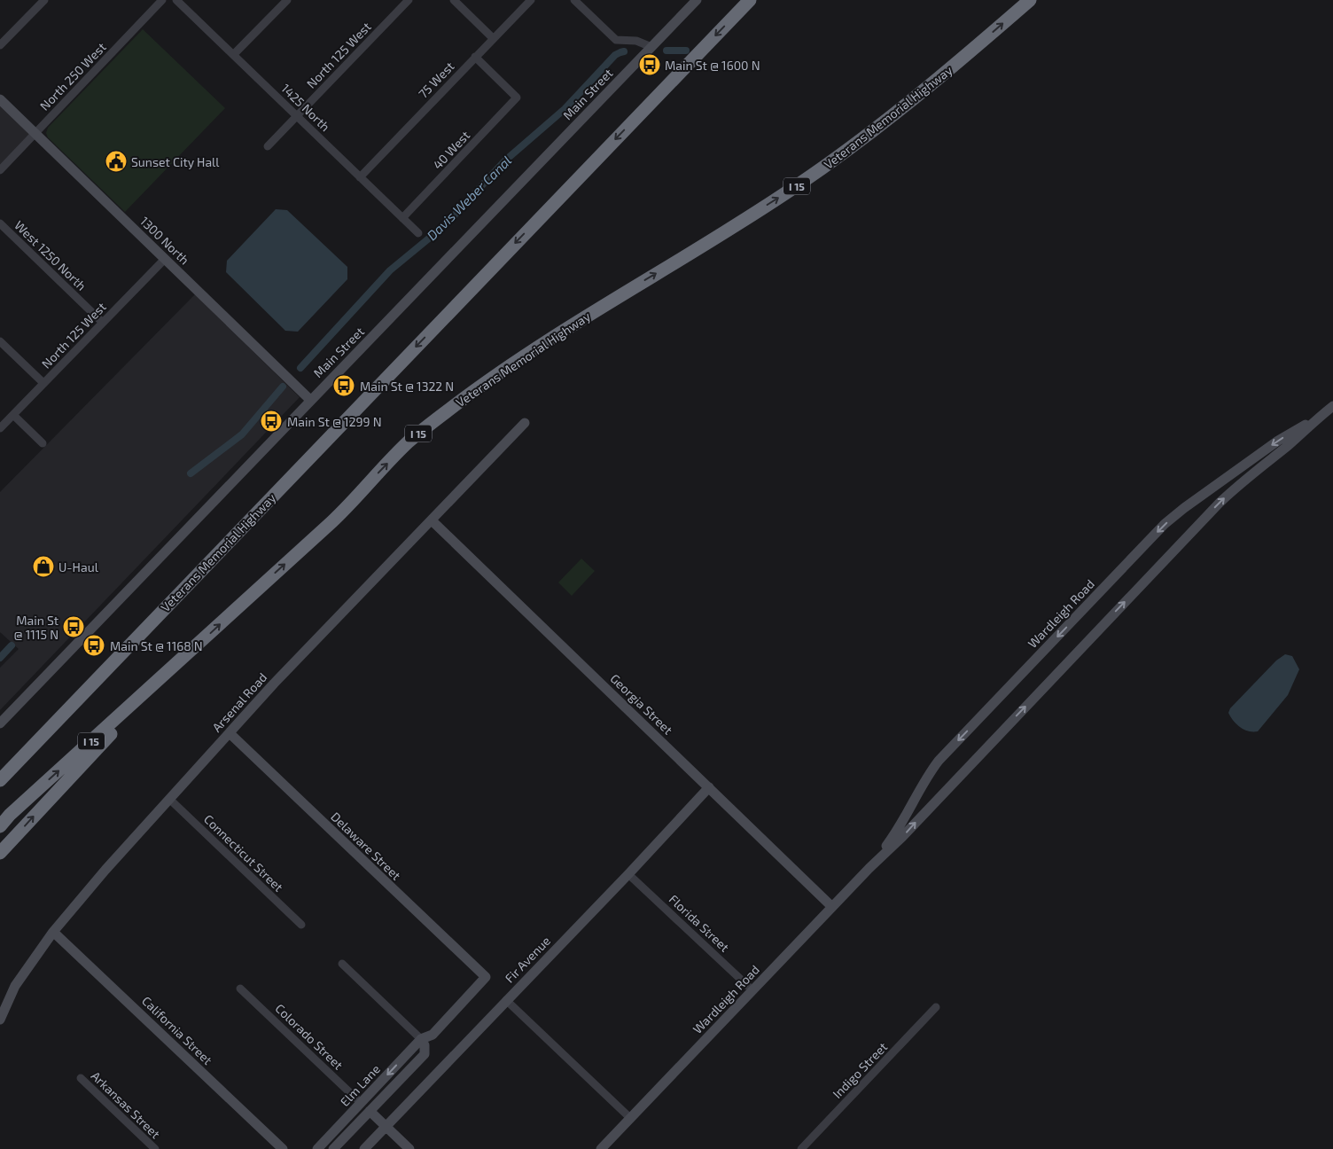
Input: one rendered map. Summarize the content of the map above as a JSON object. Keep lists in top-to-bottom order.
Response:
{
  "streets": {
    "highway": ["Veterans Memorial Highway", "I 15"],
    "street": [
      "North 125 West",
      "North 250 West",
      "75 West",
      "Main Street",
      "1425 North",
      "40 West",
      "1300 North",
      "West 1250 North",
      "Wardleigh Road",
      "Arsenal Road",
      "Georgia Street",
      "Delaware Street",
      "Connecticut Street",
      "Florida Street",
      "Fir Avenue",
      "California Street",
      "Colorado Street",
      "Indigo Street",
      "Elm Lane",
      "Arkansas Street"
    ]
  },
  "crossings": [
    ["North 125 West", "1425 North"],
    ["North 125 West", "1300 North"],
    ["North 125 West", "West 1250 North"],
    ["North 250 West", "1300 North"],
    ["75 West", "1425 North"],
    ["75 West", "40 West"],
    ["Main Street", "1300 North"],
    ["1425 North", "40 West"],
    ["Wardleigh Road", "Georgia Street"],
    ["Wardleigh Road", "Florida Street"],
    ["Arsenal Road", "Georgia Street"],
    ["Arsenal Road", "Delaware Street"],
    ["Arsenal Road", "Connecticut Street"],
    ["Arsenal Road", "California Street"],
    ["Georgia Street", "Fir Avenue"],
    ["Delaware Street", "Elm Lane"],
    ["Florida Street", "Fir Avenue"],
    ["Colorado Street", "Elm Lane"]
  ],
  "water": ["Davis Weber Canal"],
  "places": {
    "bus stop": [
      "Main St @ 1600 N",
      "Main St @ 1322 N",
      "Main St @ 1299 N",
      "Main St @ 1115 N",
      "Main St @ 1168 N"
    ],
    "public building": ["Sunset City Hall"],
    "shop": ["U-Haul"]
  }
}
